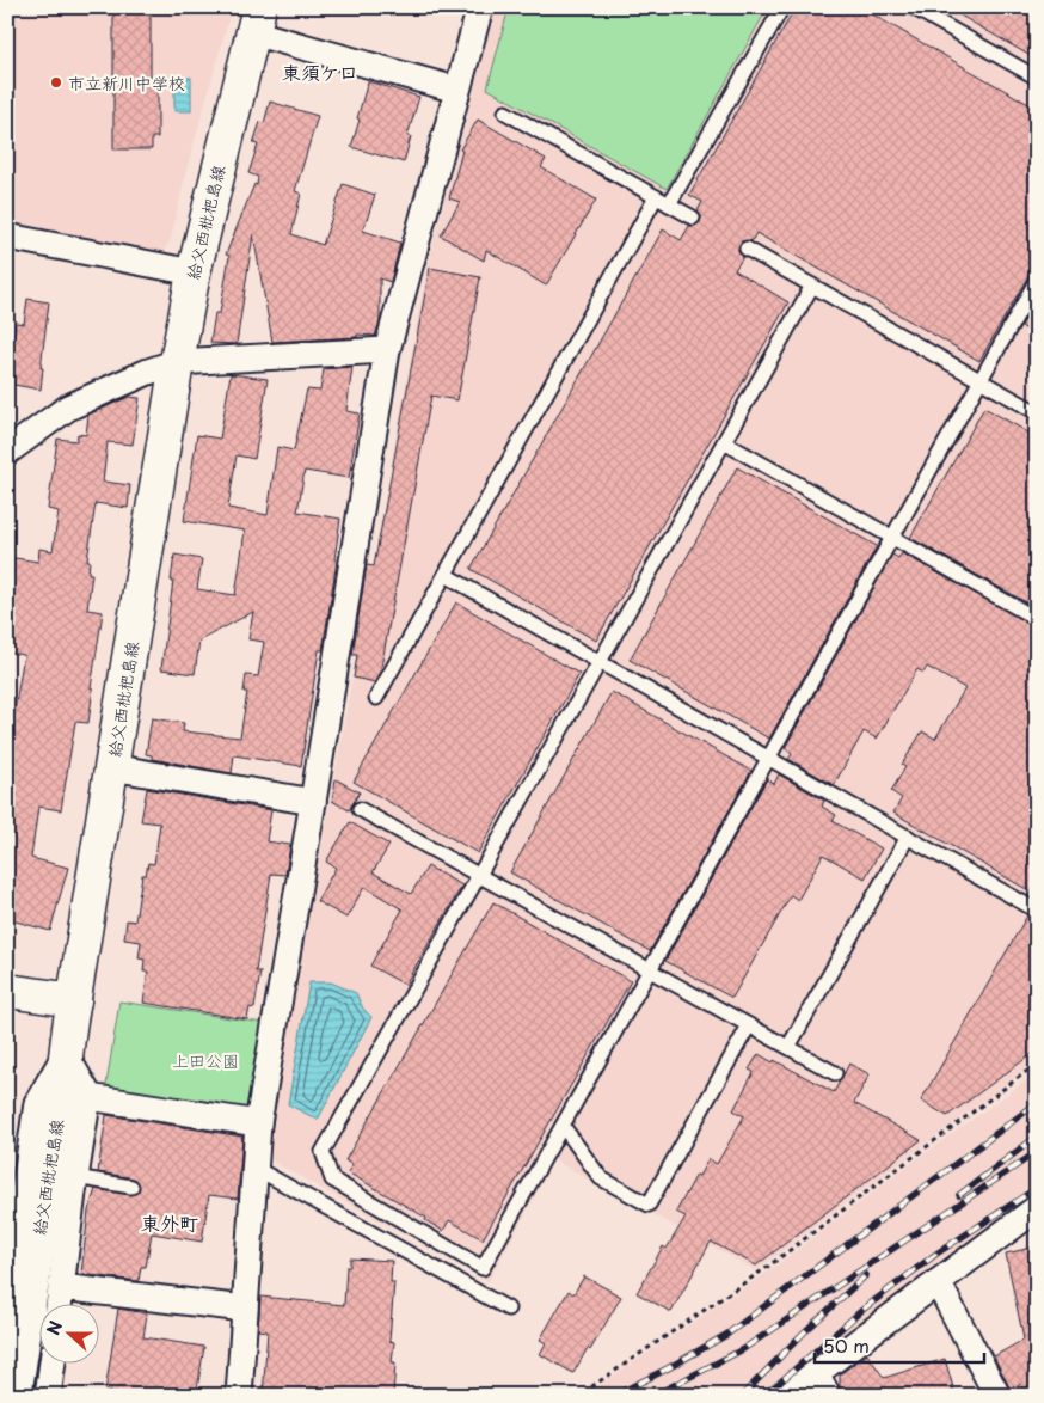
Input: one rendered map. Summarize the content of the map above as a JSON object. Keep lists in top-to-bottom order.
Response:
{
  "streets": {
    "main road": ["給父西枇杷島線"]
  },
  "districts": ["東須ケ口", "東外町"],
  "parks": ["上田公園"],
  "places": ["市立新川中学校"],
  "scale_bar": "50 m",
  "north": "left"
}
